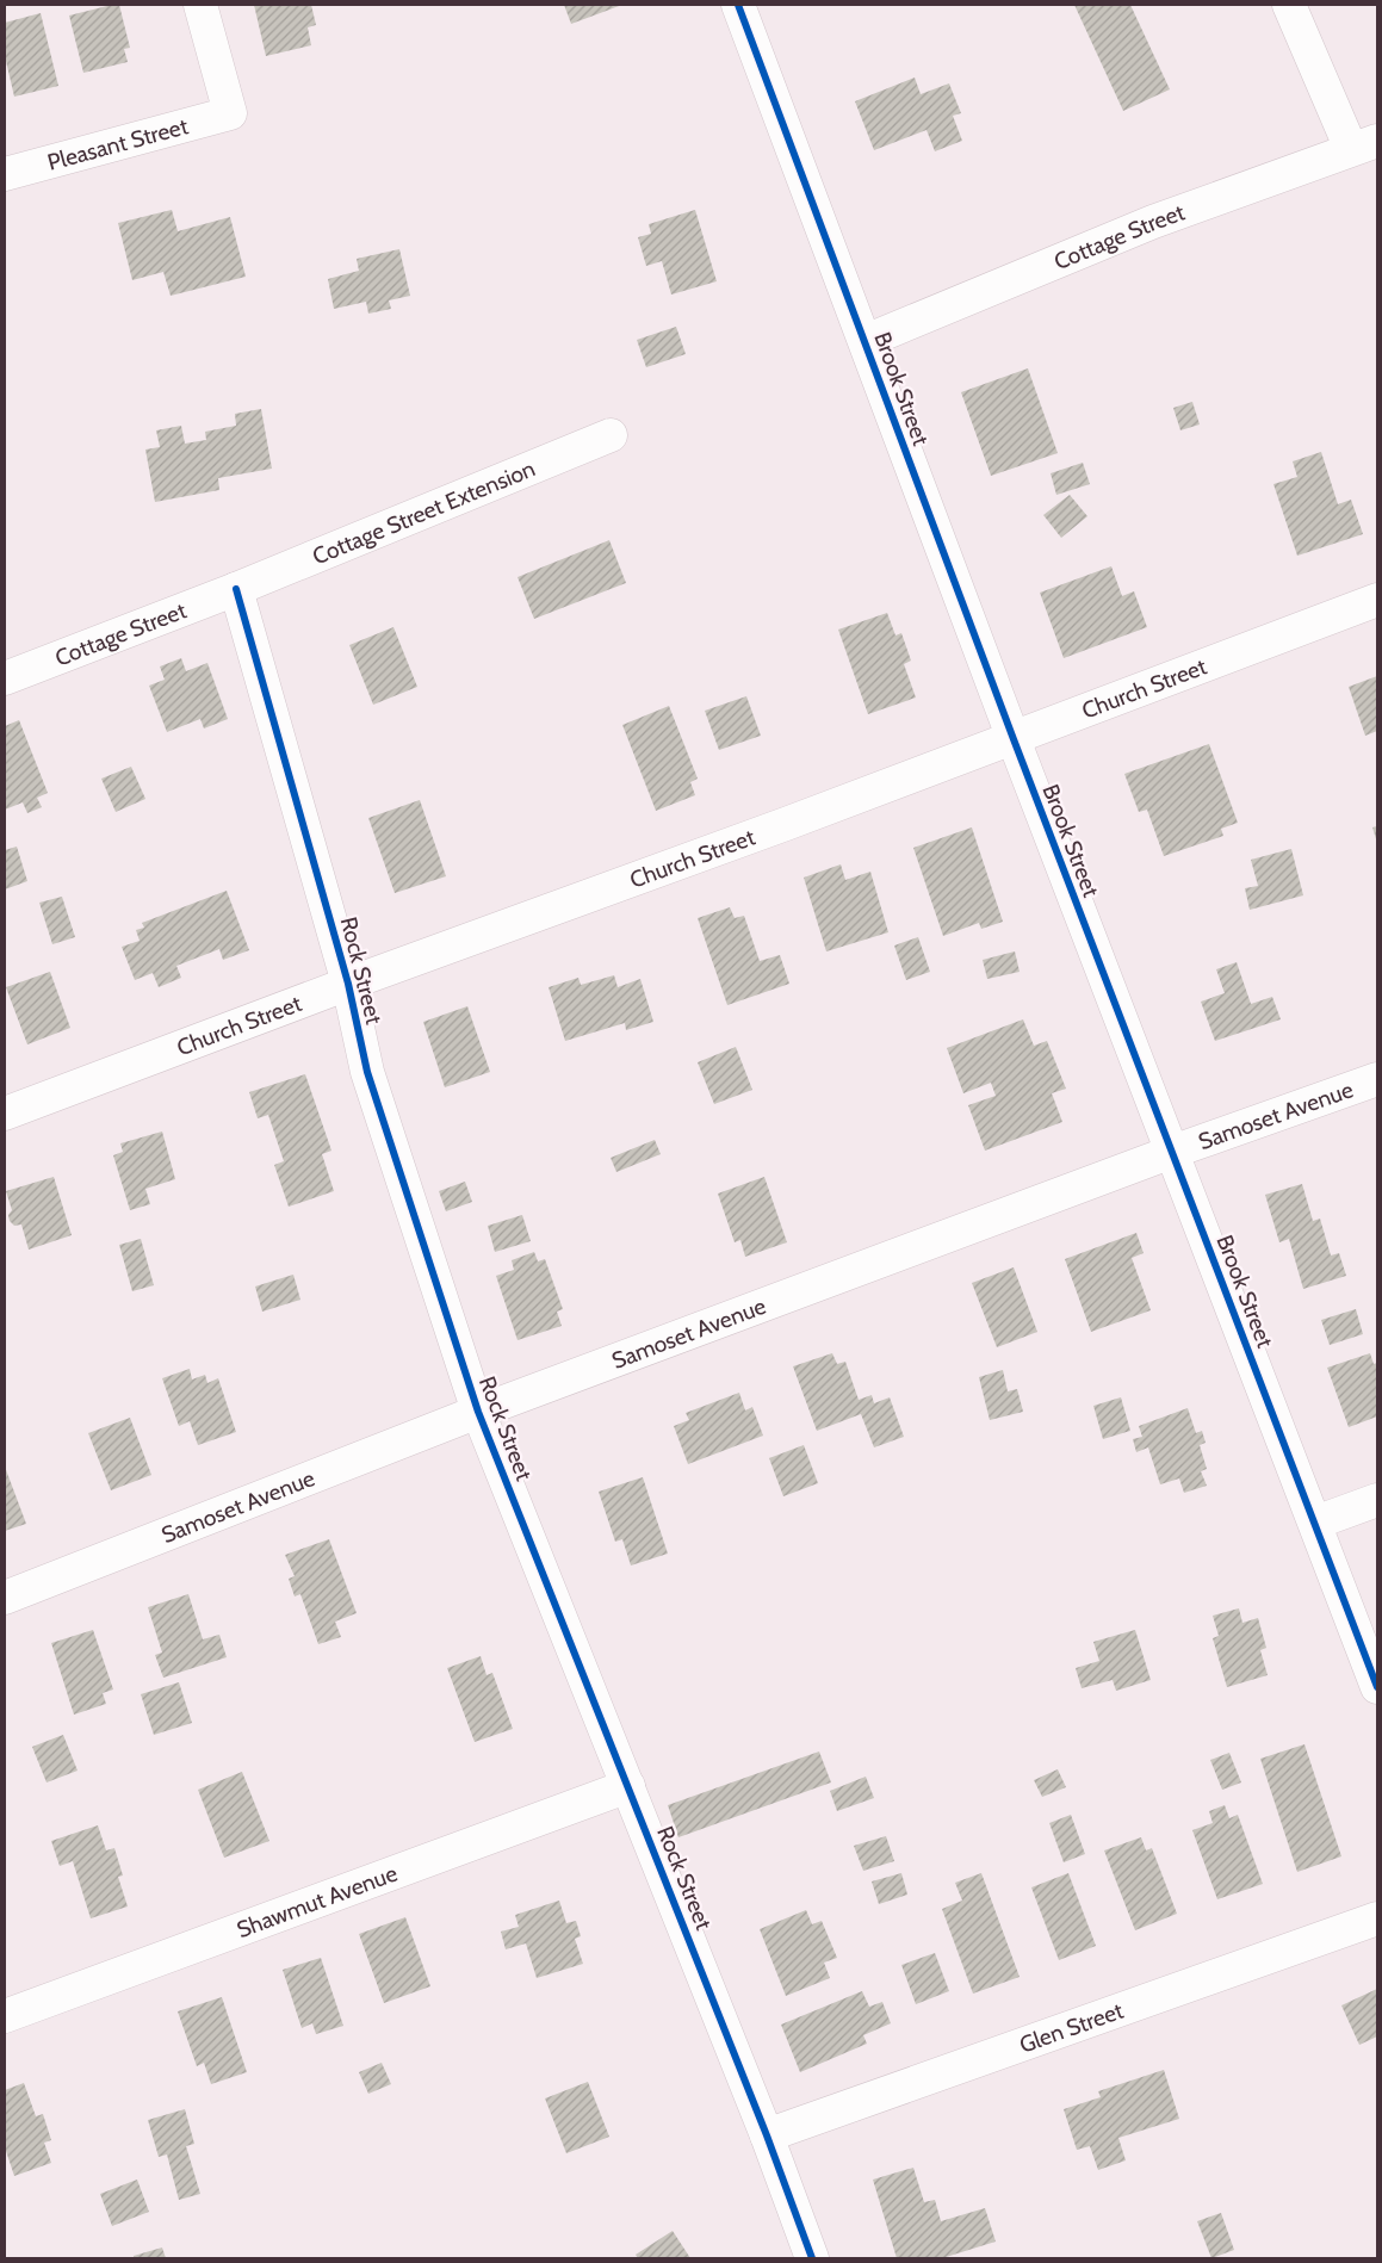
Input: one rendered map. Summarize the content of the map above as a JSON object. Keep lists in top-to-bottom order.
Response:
{
  "streets": {
    "street": [
      "Pleasant Street",
      "Cottage Street",
      "Brook Street",
      "Cottage Street Extension",
      "Church Street",
      "Rock Street",
      "Samoset Avenue",
      "Shawmut Avenue",
      "Glen Street"
    ]
  },
  "crossings": [
    ["Cottage Street", "Brook Street"],
    ["Cottage Street", "Cottage Street Extension"],
    ["Cottage Street", "Rock Street"],
    ["Brook Street", "Church Street"],
    ["Brook Street", "Samoset Avenue"],
    ["Cottage Street Extension", "Rock Street"],
    ["Church Street", "Rock Street"],
    ["Rock Street", "Samoset Avenue"],
    ["Rock Street", "Shawmut Avenue"],
    ["Rock Street", "Glen Street"]
  ]
}
